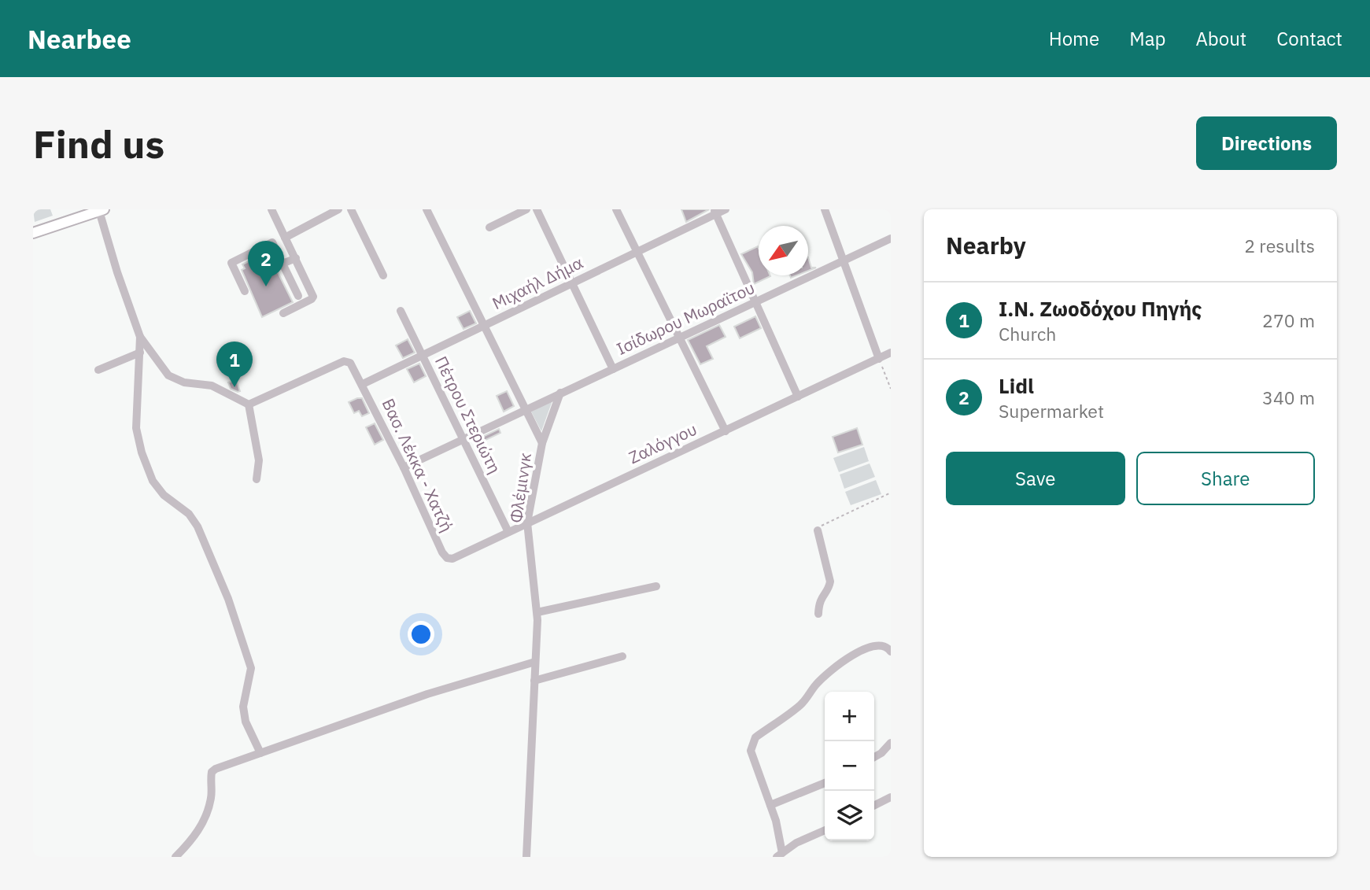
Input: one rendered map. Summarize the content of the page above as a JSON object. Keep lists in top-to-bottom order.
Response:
{
  "streets": {
    "street": [
      "Μιχαήλ Δήμα",
      "Ισίδωρου Μωραϊτου",
      "Πέτρου Στεριώτη",
      "Ζαλόγγου",
      "Βασ. Λέκκα - Χατζή",
      "Φλέμινγκ"
    ]
  },
  "crossings": [
    ["Μιχαήλ Δήμα", "Πέτρου Στεριώτη"],
    ["Μιχαήλ Δήμα", "Βασ. Λέκκα - Χατζή"],
    ["Πέτρου Στεριώτη", "Ζαλόγγου"],
    ["Ζαλόγγου", "Βασ. Λέκκα - Χατζή"],
    ["Ζαλόγγου", "Φλέμινγκ"]
  ],
  "north": "bottom left",
  "page": {
    "header": "Nearbee",
    "nav": [
      "Home",
      "Map",
      "About",
      "Contact"
    ],
    "buttons": [
      "Directions",
      ["Save", "Share"]
    ],
    "title": "Find us",
    "heading": ["Nearby", "2 results"],
    "pins": ["2", "1"],
    "list": [
      {
        "mark": "1",
        "name": "Ι.Ν. Ζωοδόχου Πηγής",
        "note": "Church",
        "value": "270 m"
      },
      {
        "mark": "2",
        "name": "Lidl",
        "note": "Supermarket",
        "value": "340 m"
      }
    ],
    "map_buttons": ["+", "−"]
  }
}
